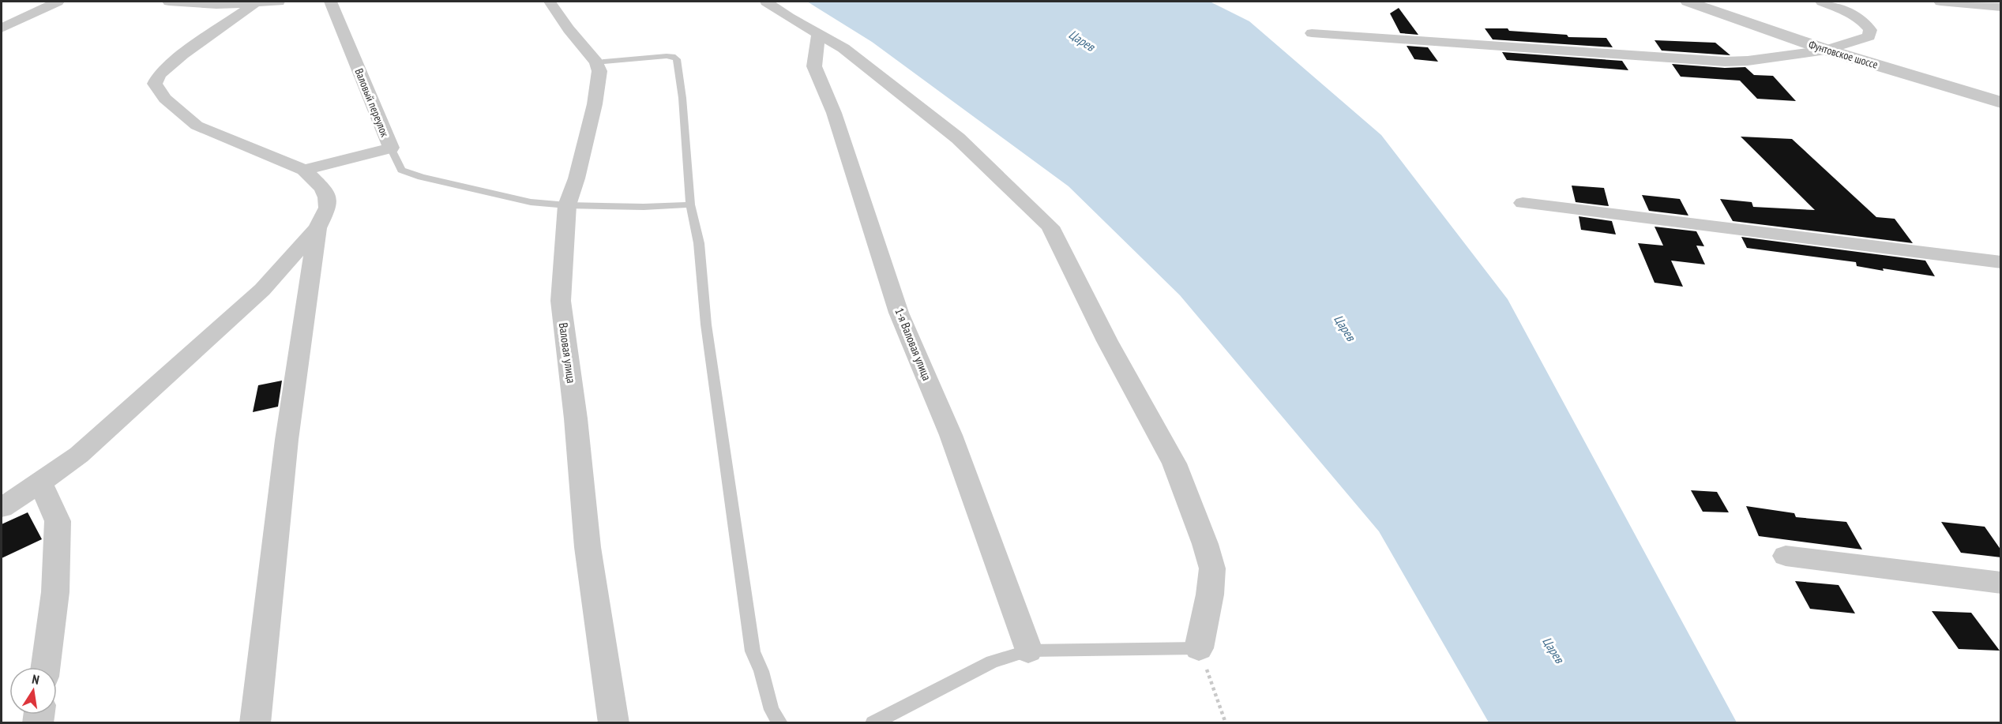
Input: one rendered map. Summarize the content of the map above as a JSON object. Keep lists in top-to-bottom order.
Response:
{
  "streets": {
    "street": [
      "Фунтовское шоссе",
      "Валовый переулок",
      "1-я Валовая улица",
      "Валовая улица"
    ]
  },
  "water": ["Царев"],
  "north": "top"
}
